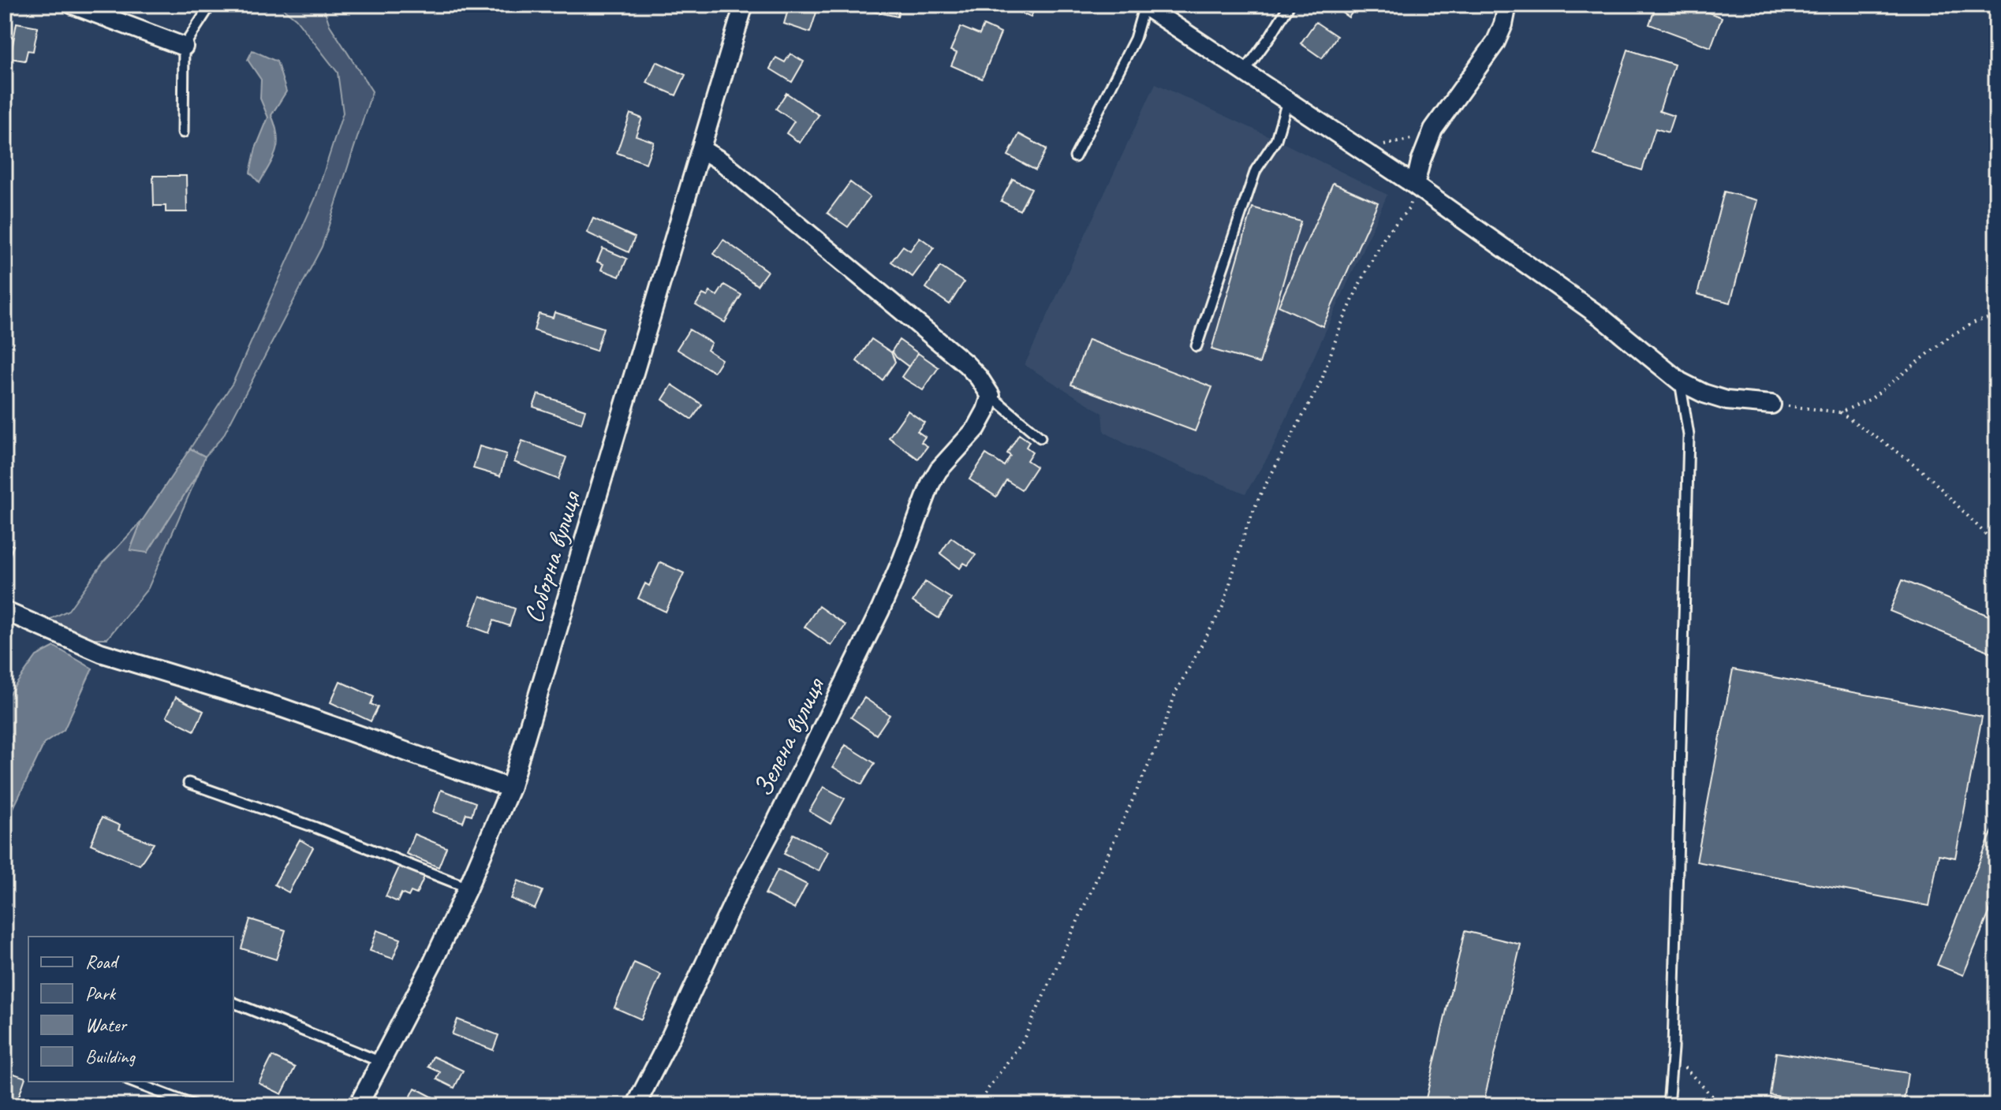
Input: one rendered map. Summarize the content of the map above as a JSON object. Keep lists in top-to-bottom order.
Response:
{
  "streets": {
    "street": ["Соборна вулиця", "Зелена вулиця"]
  },
  "legend": [
    "Road",
    "Park",
    "Water",
    "Building"
  ]
}
